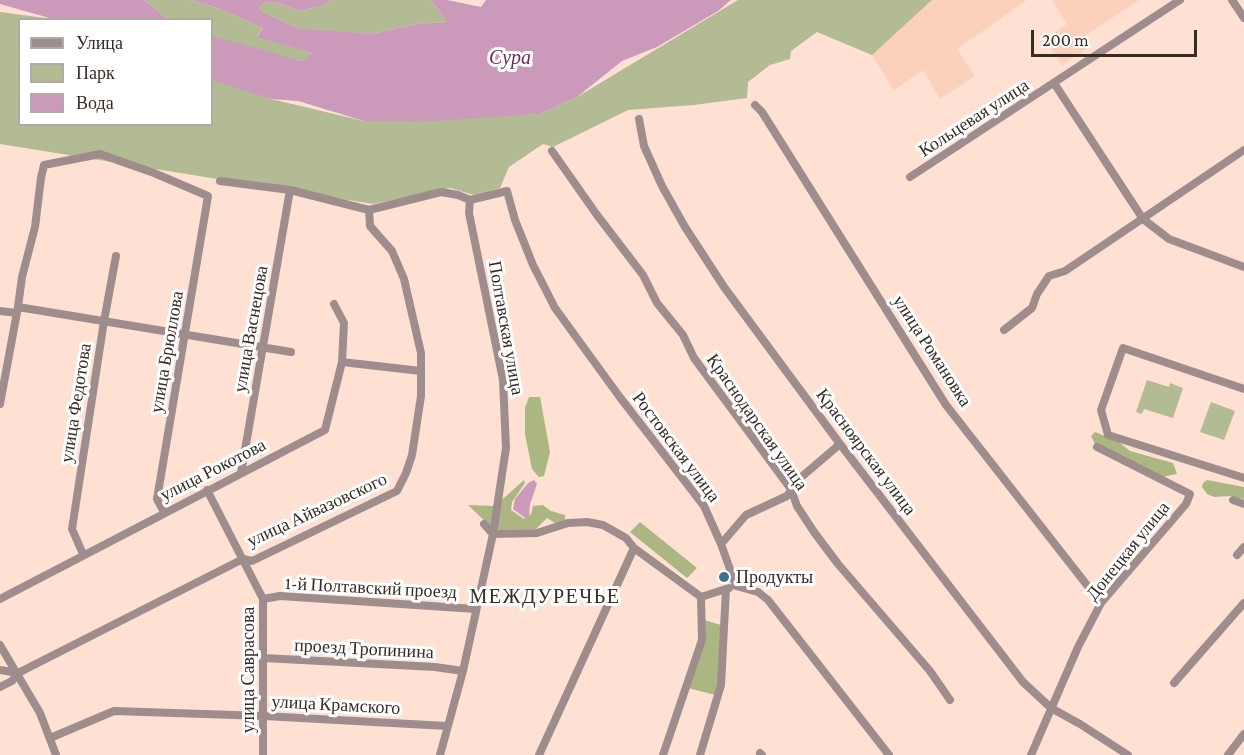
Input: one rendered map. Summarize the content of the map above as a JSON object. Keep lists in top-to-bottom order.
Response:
{
  "streets": {
    "street": [
      "Кольцевая улица",
      "Полтавская улица",
      "улица Васнецова",
      "улица Романовка",
      "улица Брюллова",
      "улица Федотова",
      "Краснодарская улица",
      "Ростовская улица",
      "Красноярская улица",
      "улица Рокотова",
      "улица Айвазовского",
      "Донецкая улица",
      "1-й Полтавский проезд",
      "проезд Тропинина",
      "улица Саврасова",
      "улица Крамского"
    ]
  },
  "crossings": [
    ["Полтавская улица", "Ростовская улица"],
    ["Полтавская улица", "1-й Полтавский проезд"],
    ["Полтавская улица", "проезд Тропинина"],
    ["Полтавская улица", "улица Крамского"],
    ["улица Васнецова", "улица Рокотова"],
    ["улица Романовка", "Донецкая улица"],
    ["улица Брюллова", "улица Рокотова"],
    ["улица Федотова", "улица Рокотова"],
    ["Красноярская улица", "Донецкая улица"],
    ["улица Рокотова", "улица Саврасова"],
    ["улица Айвазовского", "улица Саврасова"],
    ["1-й Полтавский проезд", "улица Саврасова"],
    ["проезд Тропинина", "улица Саврасова"],
    ["улица Саврасова", "улица Крамского"]
  ],
  "districts": ["МЕЖДУРЕЧЬЕ"],
  "water": ["Сура"],
  "places": ["Продукты"],
  "legend": ["Улица", "Парк", "Вода"],
  "scale_bar": "200 m"
}
